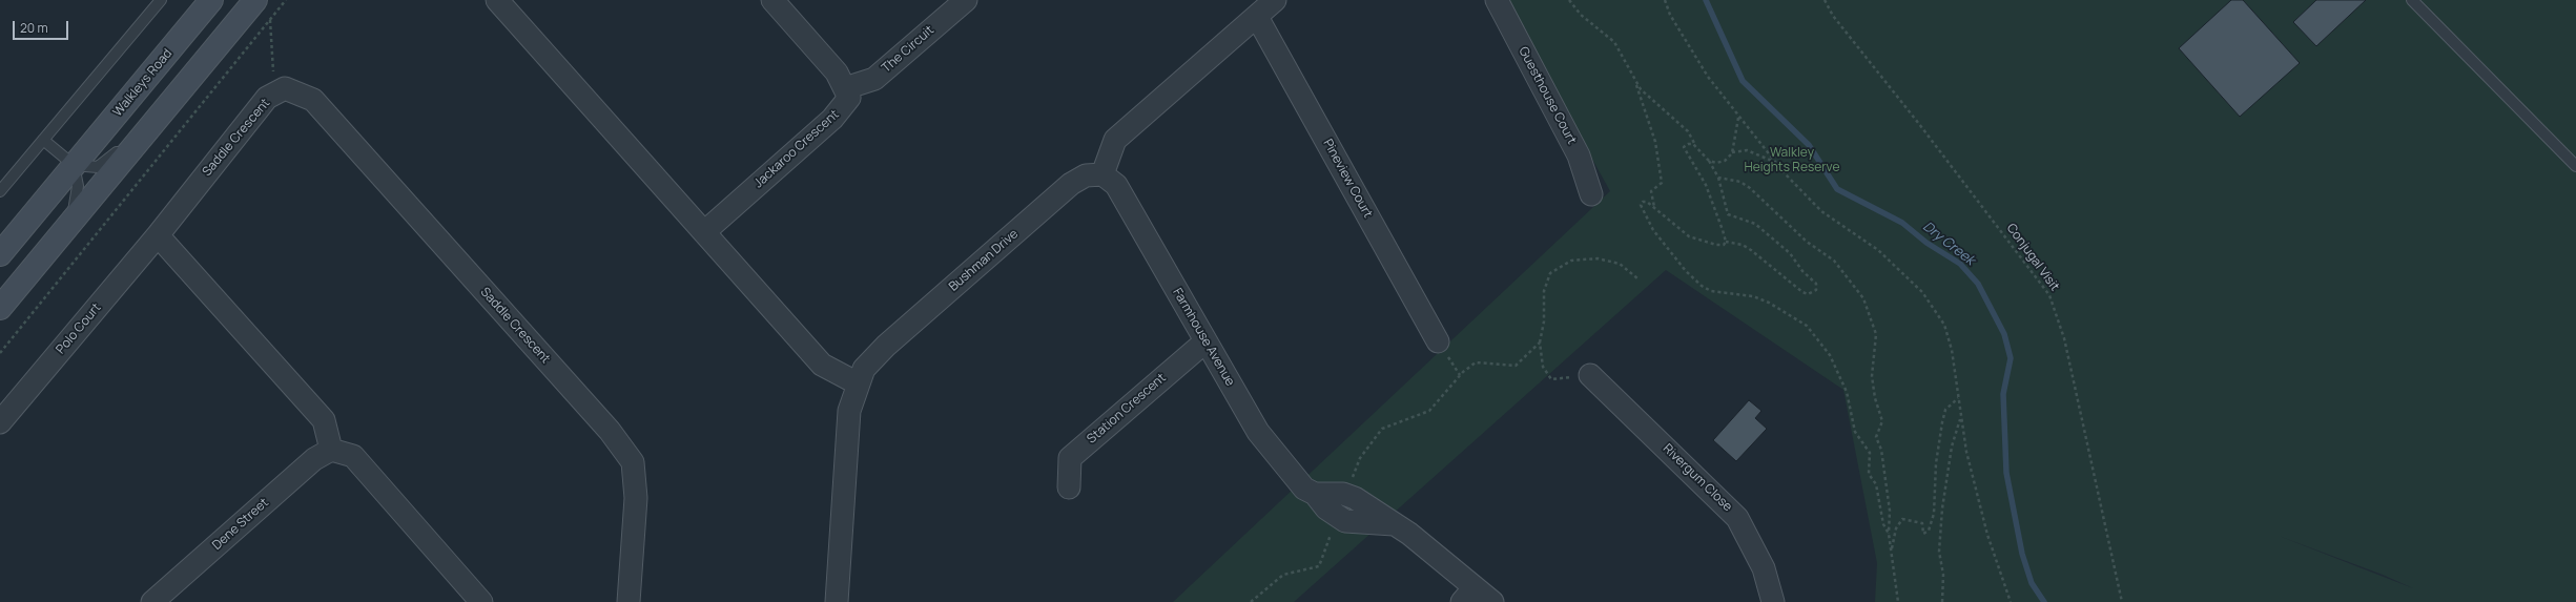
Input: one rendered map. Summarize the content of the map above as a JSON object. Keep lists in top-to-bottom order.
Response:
{
  "streets": {
    "main road": ["Walkleys Road"],
    "street": [
      "The Circuit",
      "Guesthouse Court",
      "Saddle Crescent",
      "Jackaroo Crescent",
      "Pineview Court",
      "Bushman Drive",
      "Polo Court",
      "Farmhouse Avenue",
      "Station Crescent",
      "Rivergum Close",
      "Dene Street"
    ],
    "path": ["Conjugal Visit"]
  },
  "crossings": [
    ["The Circuit", "Jackaroo Crescent"],
    ["Saddle Crescent", "Polo Court"],
    ["Bushman Drive", "Farmhouse Avenue"],
    ["Farmhouse Avenue", "Station Crescent"]
  ],
  "water": ["Dry Creek"],
  "parks": ["Walkley Heights Reserve"],
  "scale_bar": "20 m"
}
